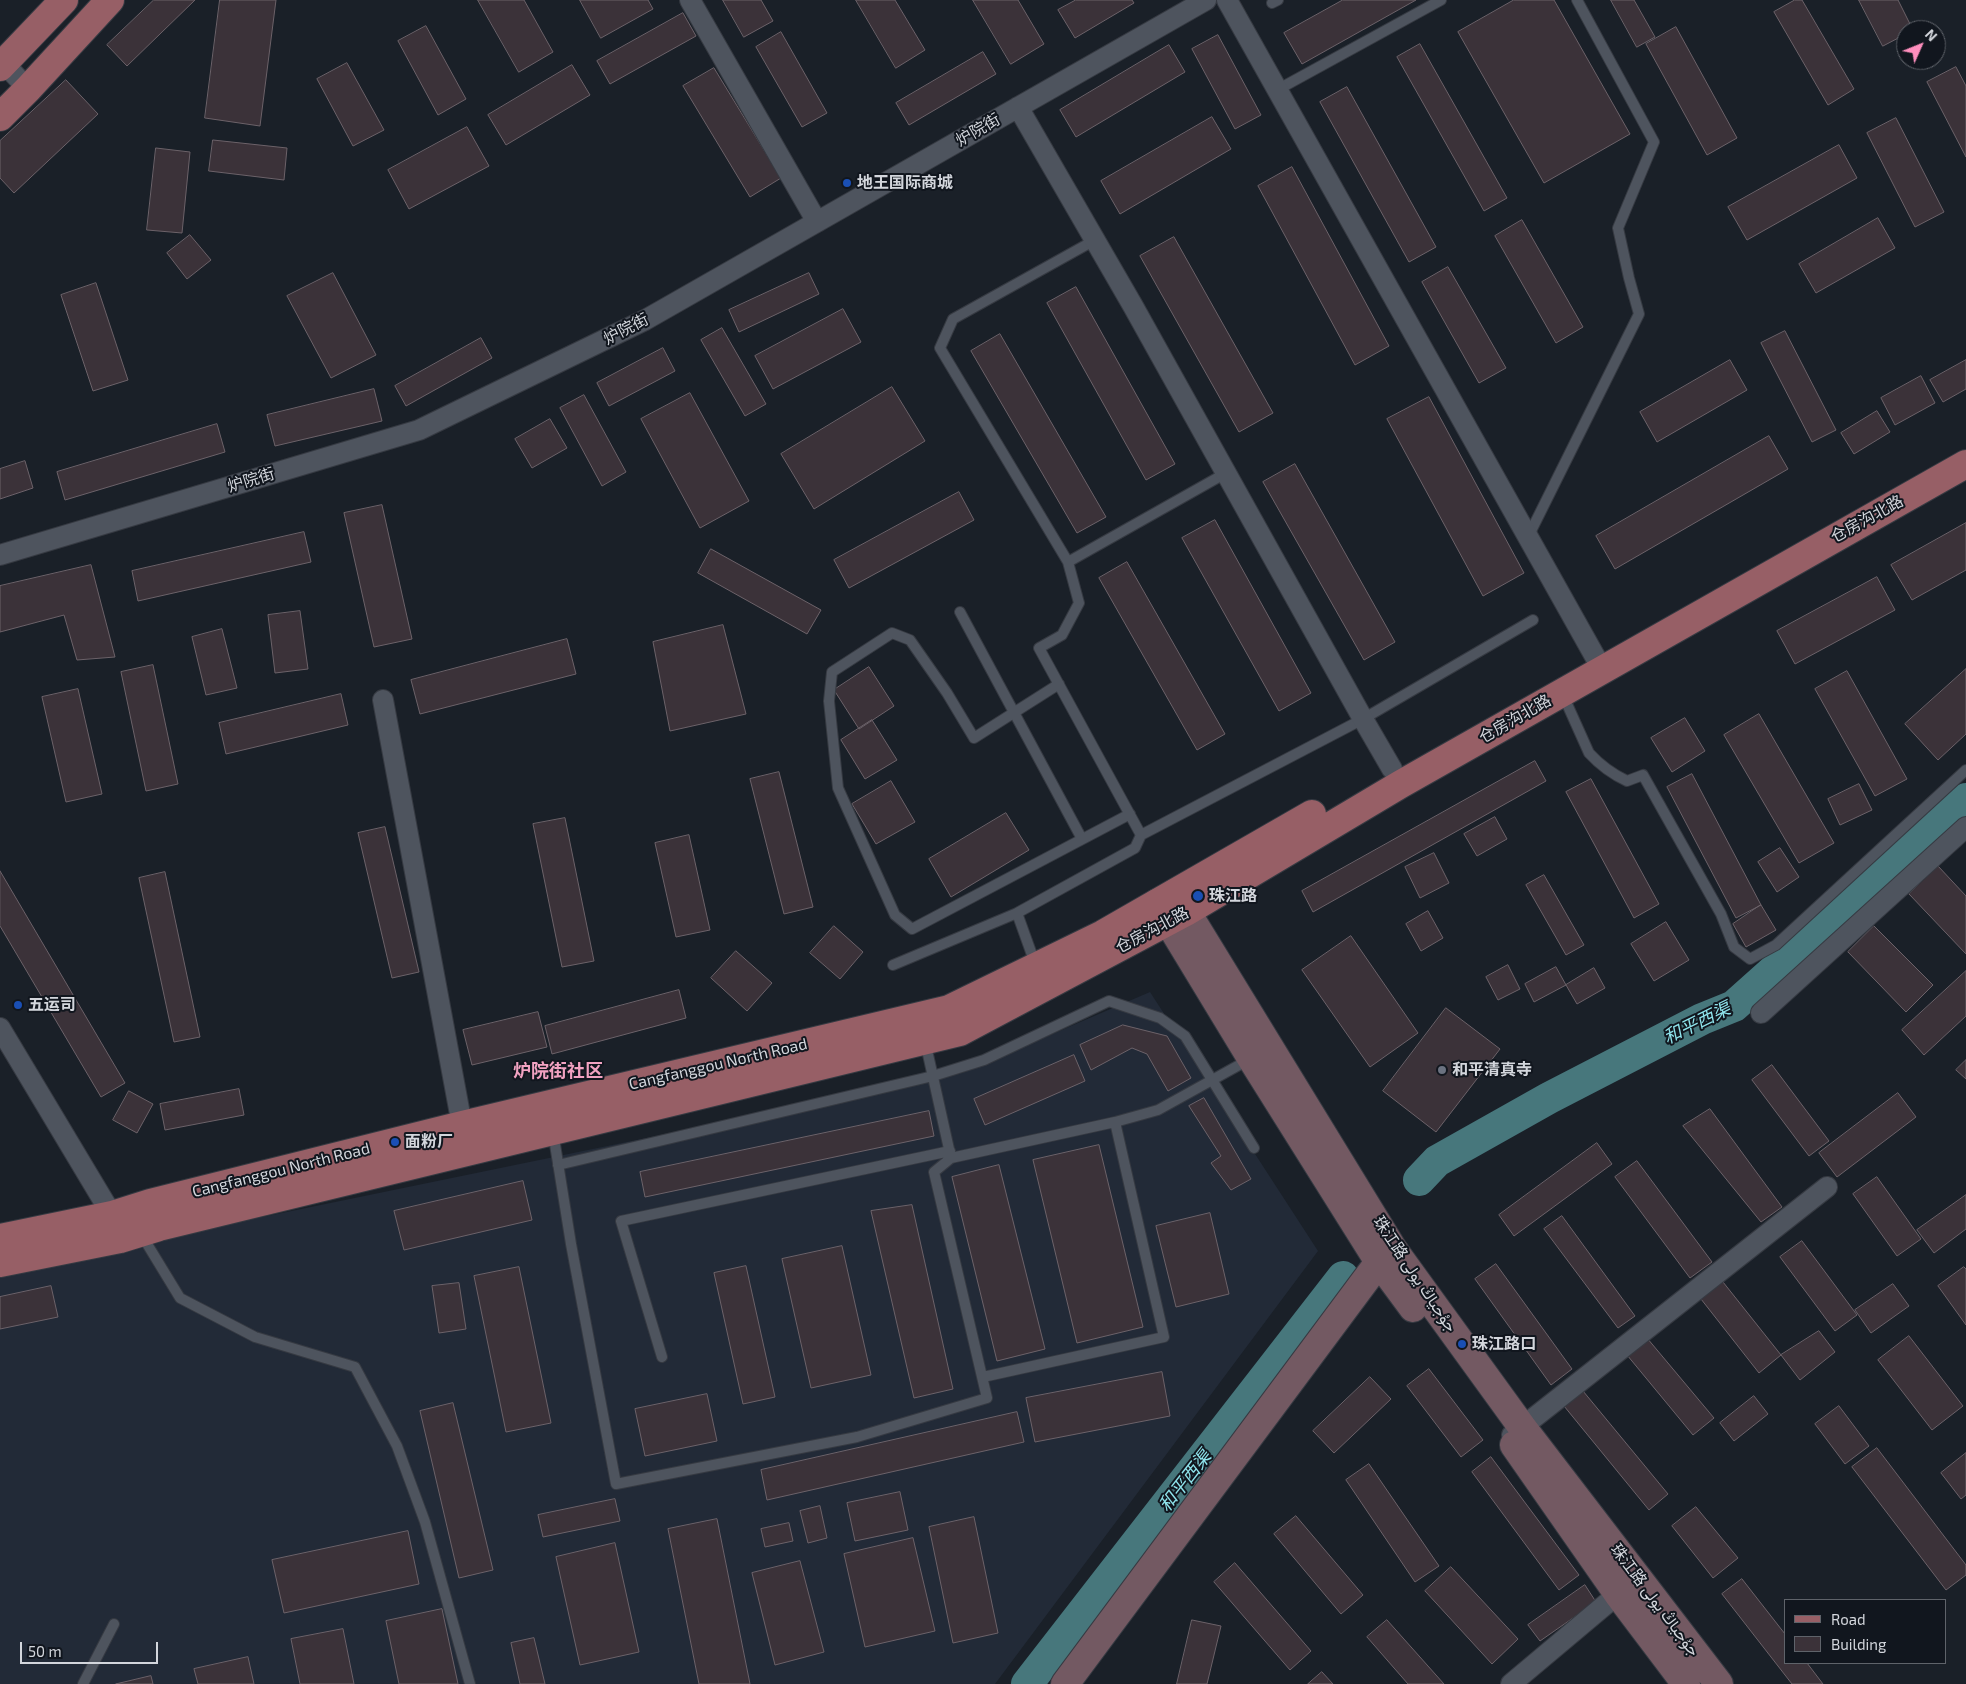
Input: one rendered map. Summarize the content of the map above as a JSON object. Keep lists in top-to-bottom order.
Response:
{
  "streets": {
    "main road": ["仓房沟北路", "Cangfanggou North Road"],
    "street": ["炉院街", "珠江路 جۇجياڭ يولى"]
  },
  "crossings": [
    ["仓房沟北路", "Cangfanggou North Road"],
    ["仓房沟北路", "珠江路 جۇجياڭ يولى"],
    ["Cangfanggou North Road", "珠江路 جۇجياڭ يولى"]
  ],
  "districts": ["炉院街社区"],
  "water": ["和平西渠"],
  "places": [
    "地王国际商城",
    "珠江路",
    "五运司",
    "和平清真寺",
    "面粉厂",
    "珠江路口"
  ],
  "legend": ["Road", "Building"],
  "scale_bar": "50 m",
  "north": "top right"
}
